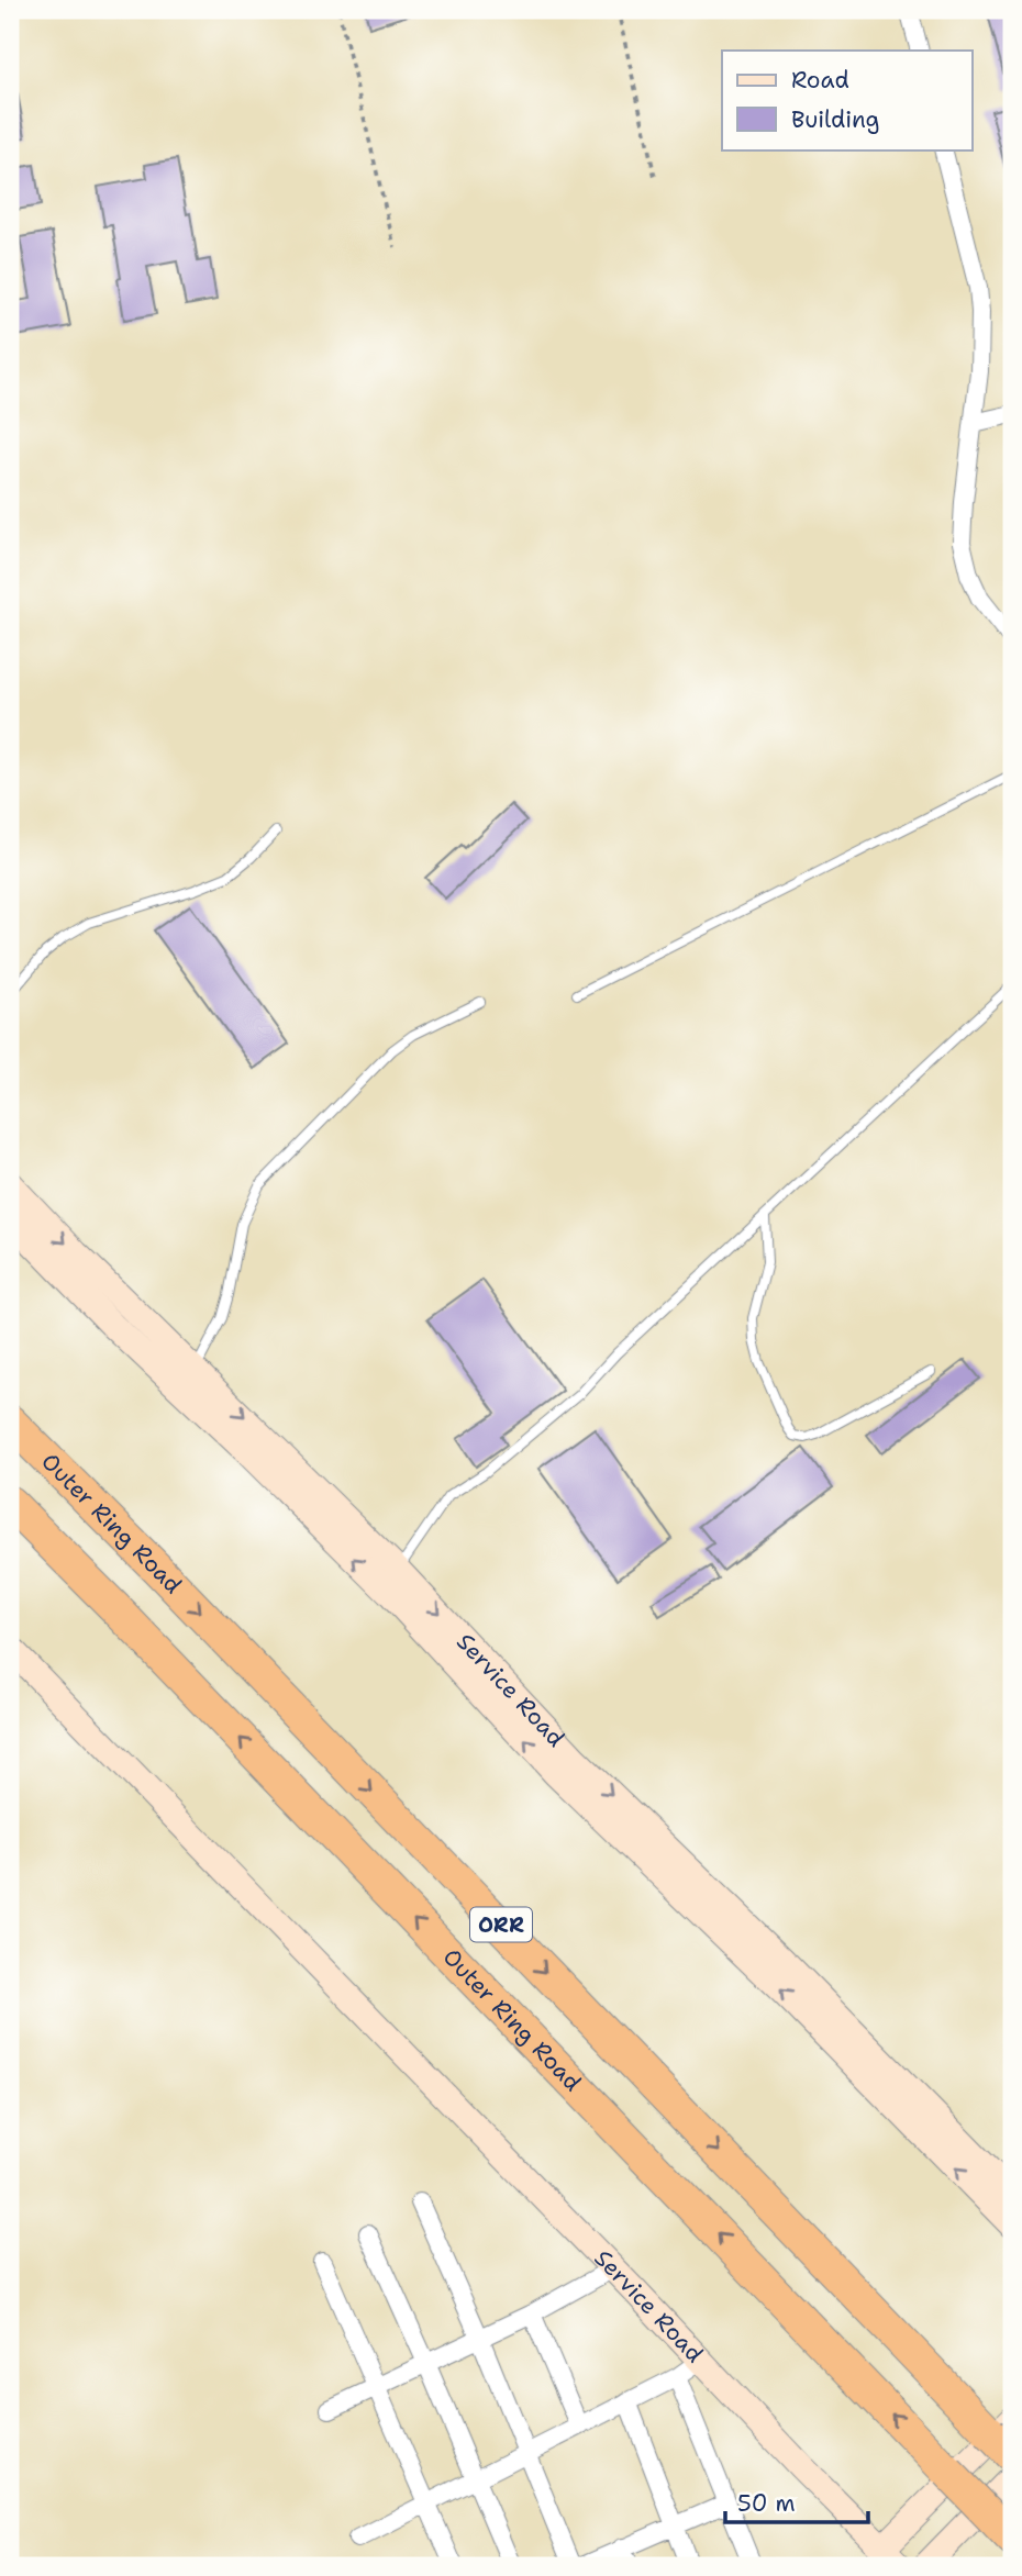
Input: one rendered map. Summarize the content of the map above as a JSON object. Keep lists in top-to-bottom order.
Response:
{
  "streets": {
    "highway": ["Outer Ring Road", "ORR"],
    "main road": ["Service Road"]
  },
  "legend": ["Road", "Building"],
  "scale_bar": "50 m"
}
